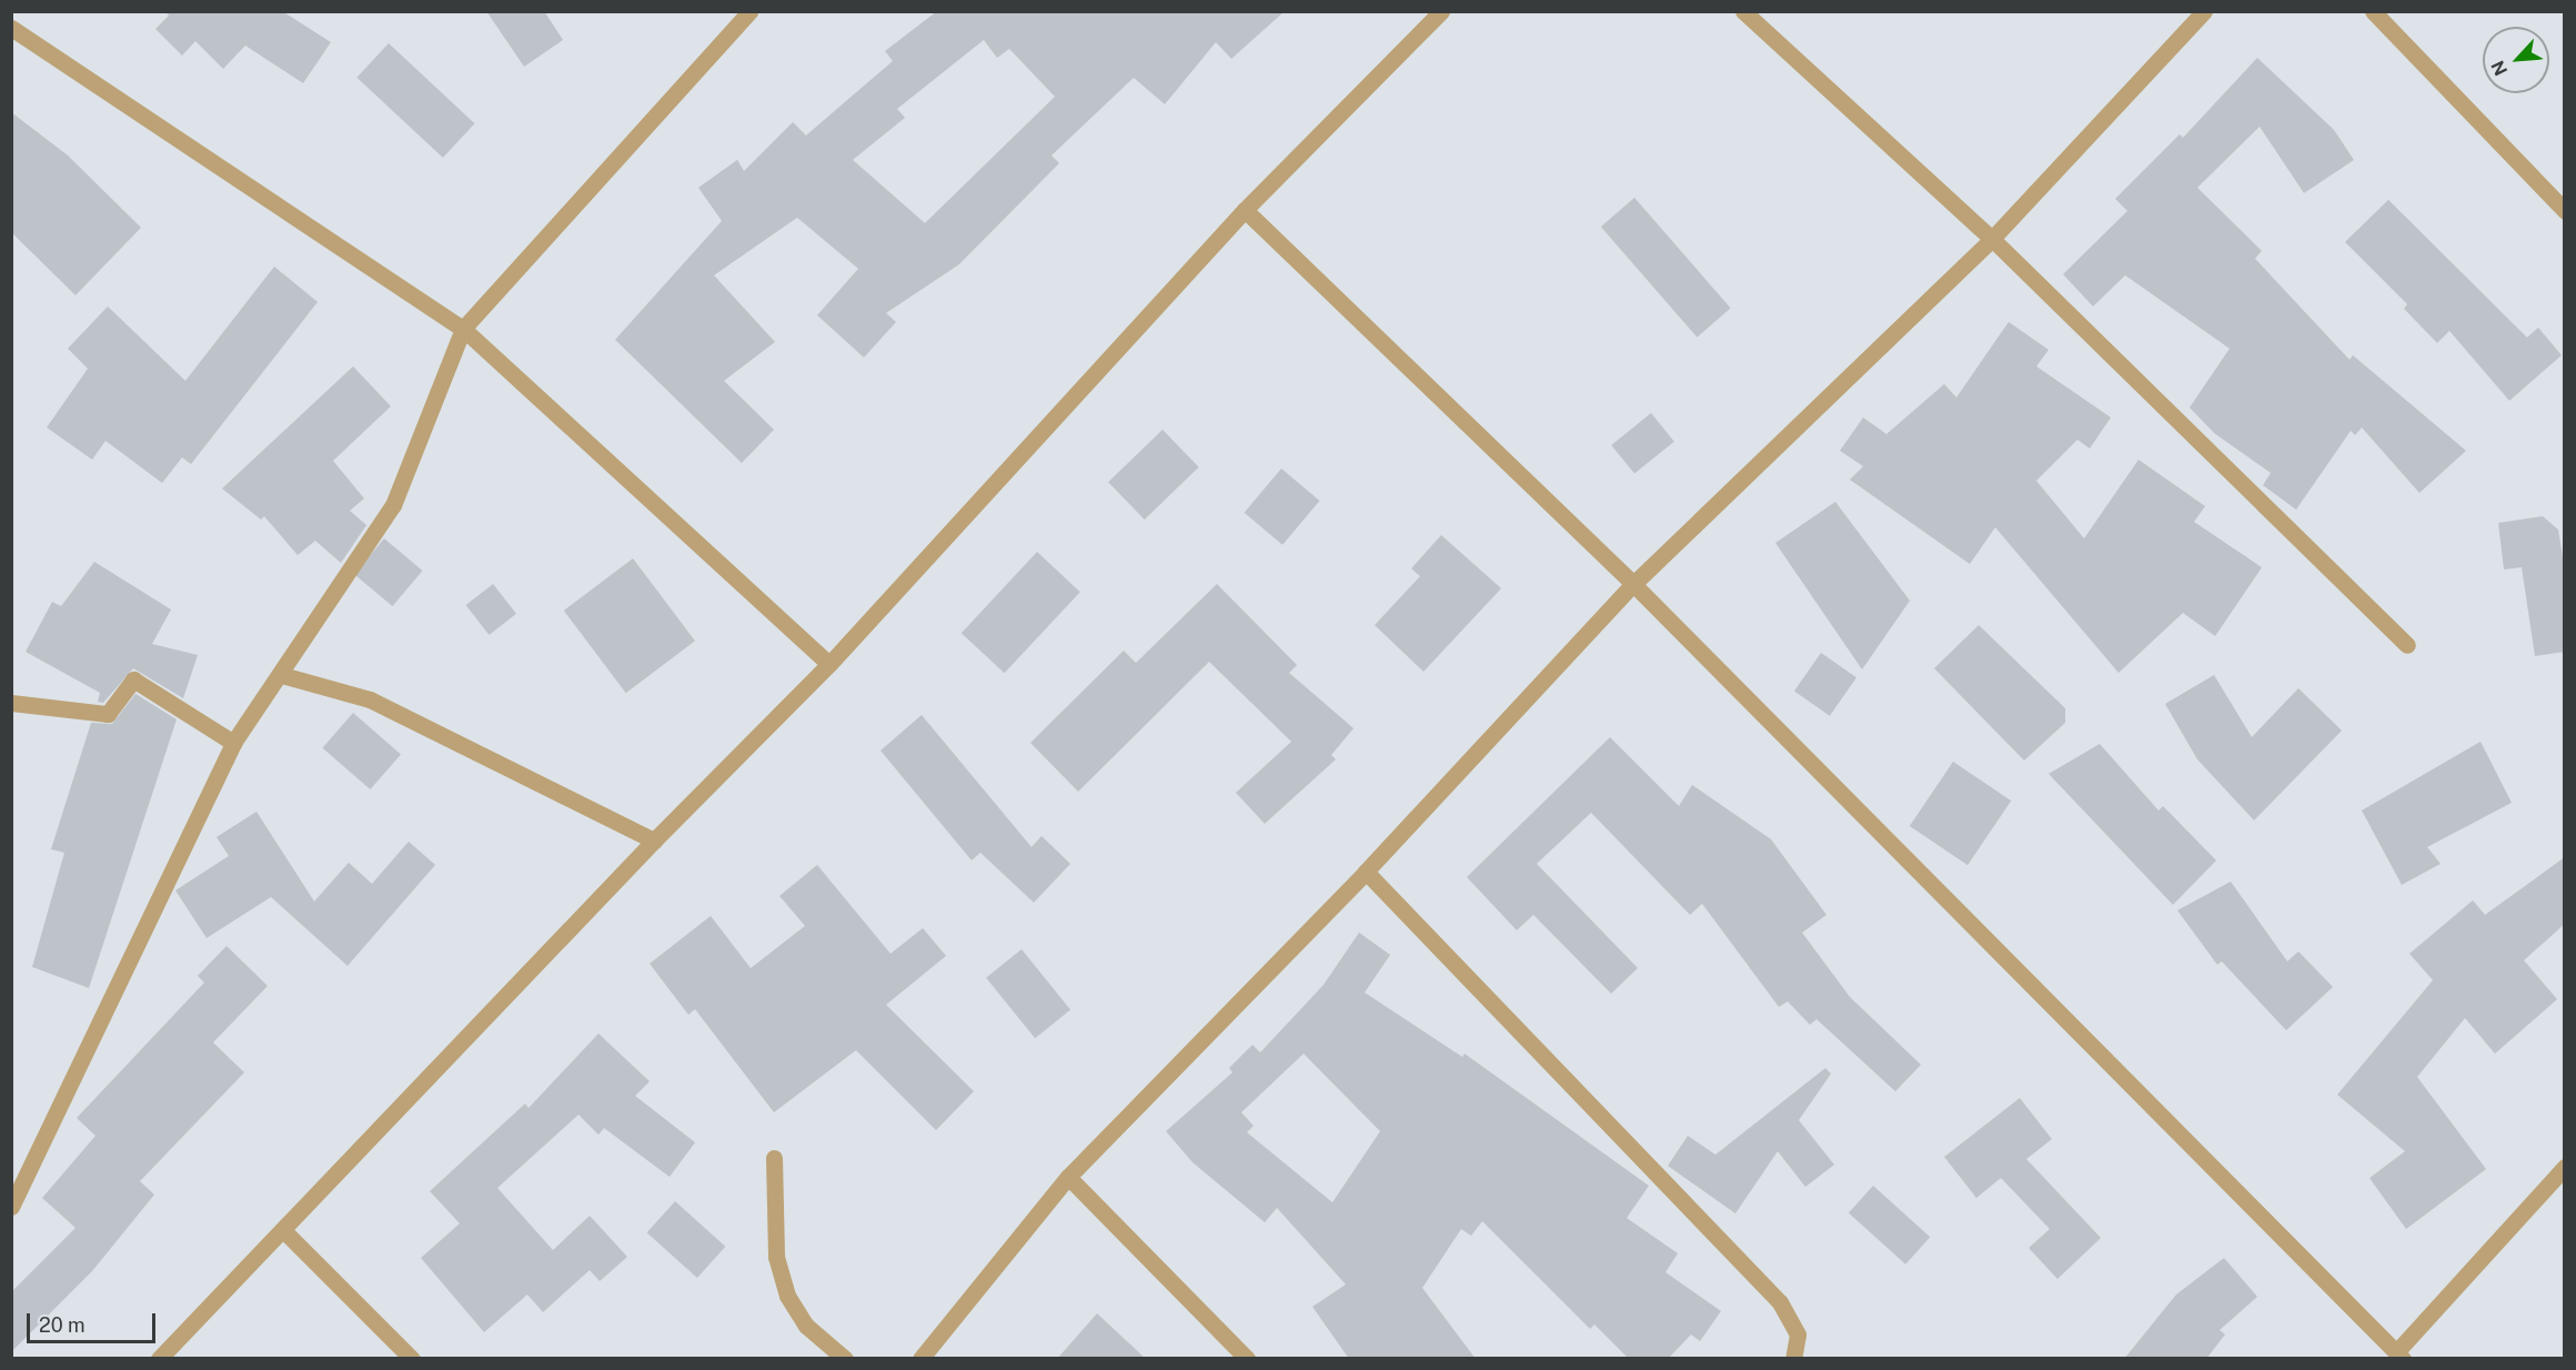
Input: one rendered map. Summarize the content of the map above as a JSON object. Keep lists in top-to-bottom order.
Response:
{
  "scale_bar": "20 m",
  "north": "bottom left"
}
